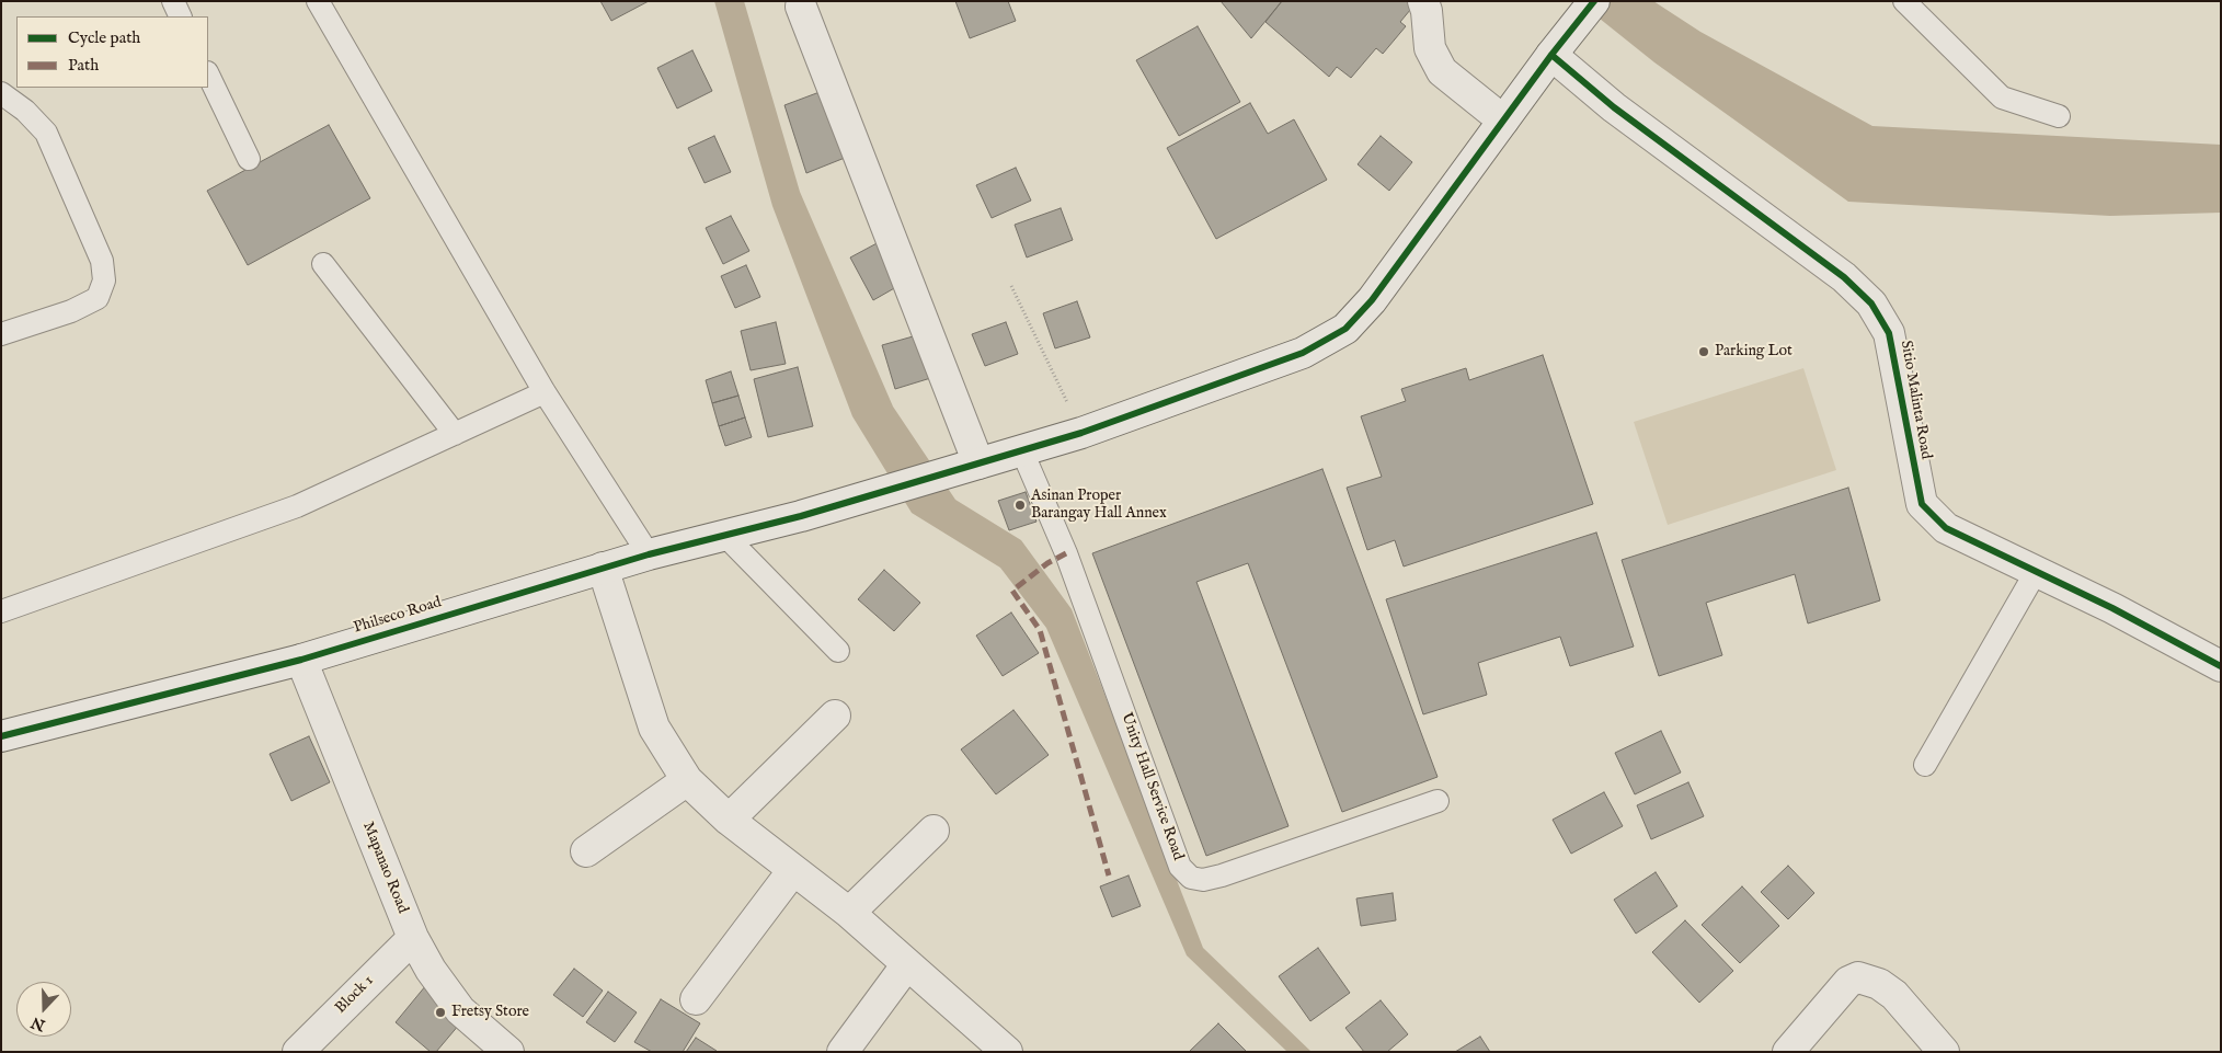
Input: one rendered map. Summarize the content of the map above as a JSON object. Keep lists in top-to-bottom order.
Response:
{
  "streets": {
    "street": [
      "Sitio Malinta Road",
      "Philseco Road",
      "Mapanao Road",
      "Block 1"
    ],
    "lane": ["Unity Hall Service Road"]
  },
  "crossings": [
    ["Sitio Malinta Road", "Philseco Road"],
    ["Philseco Road", "Unity Hall Service Road"],
    ["Philseco Road", "Mapanao Road"],
    ["Mapanao Road", "Block 1"]
  ],
  "places": ["Parking Lot", "Asinan Proper Barangay Hall Annex", "Fretsy Store"],
  "legend": ["Cycle path", "Path"],
  "north": "bottom"
}
